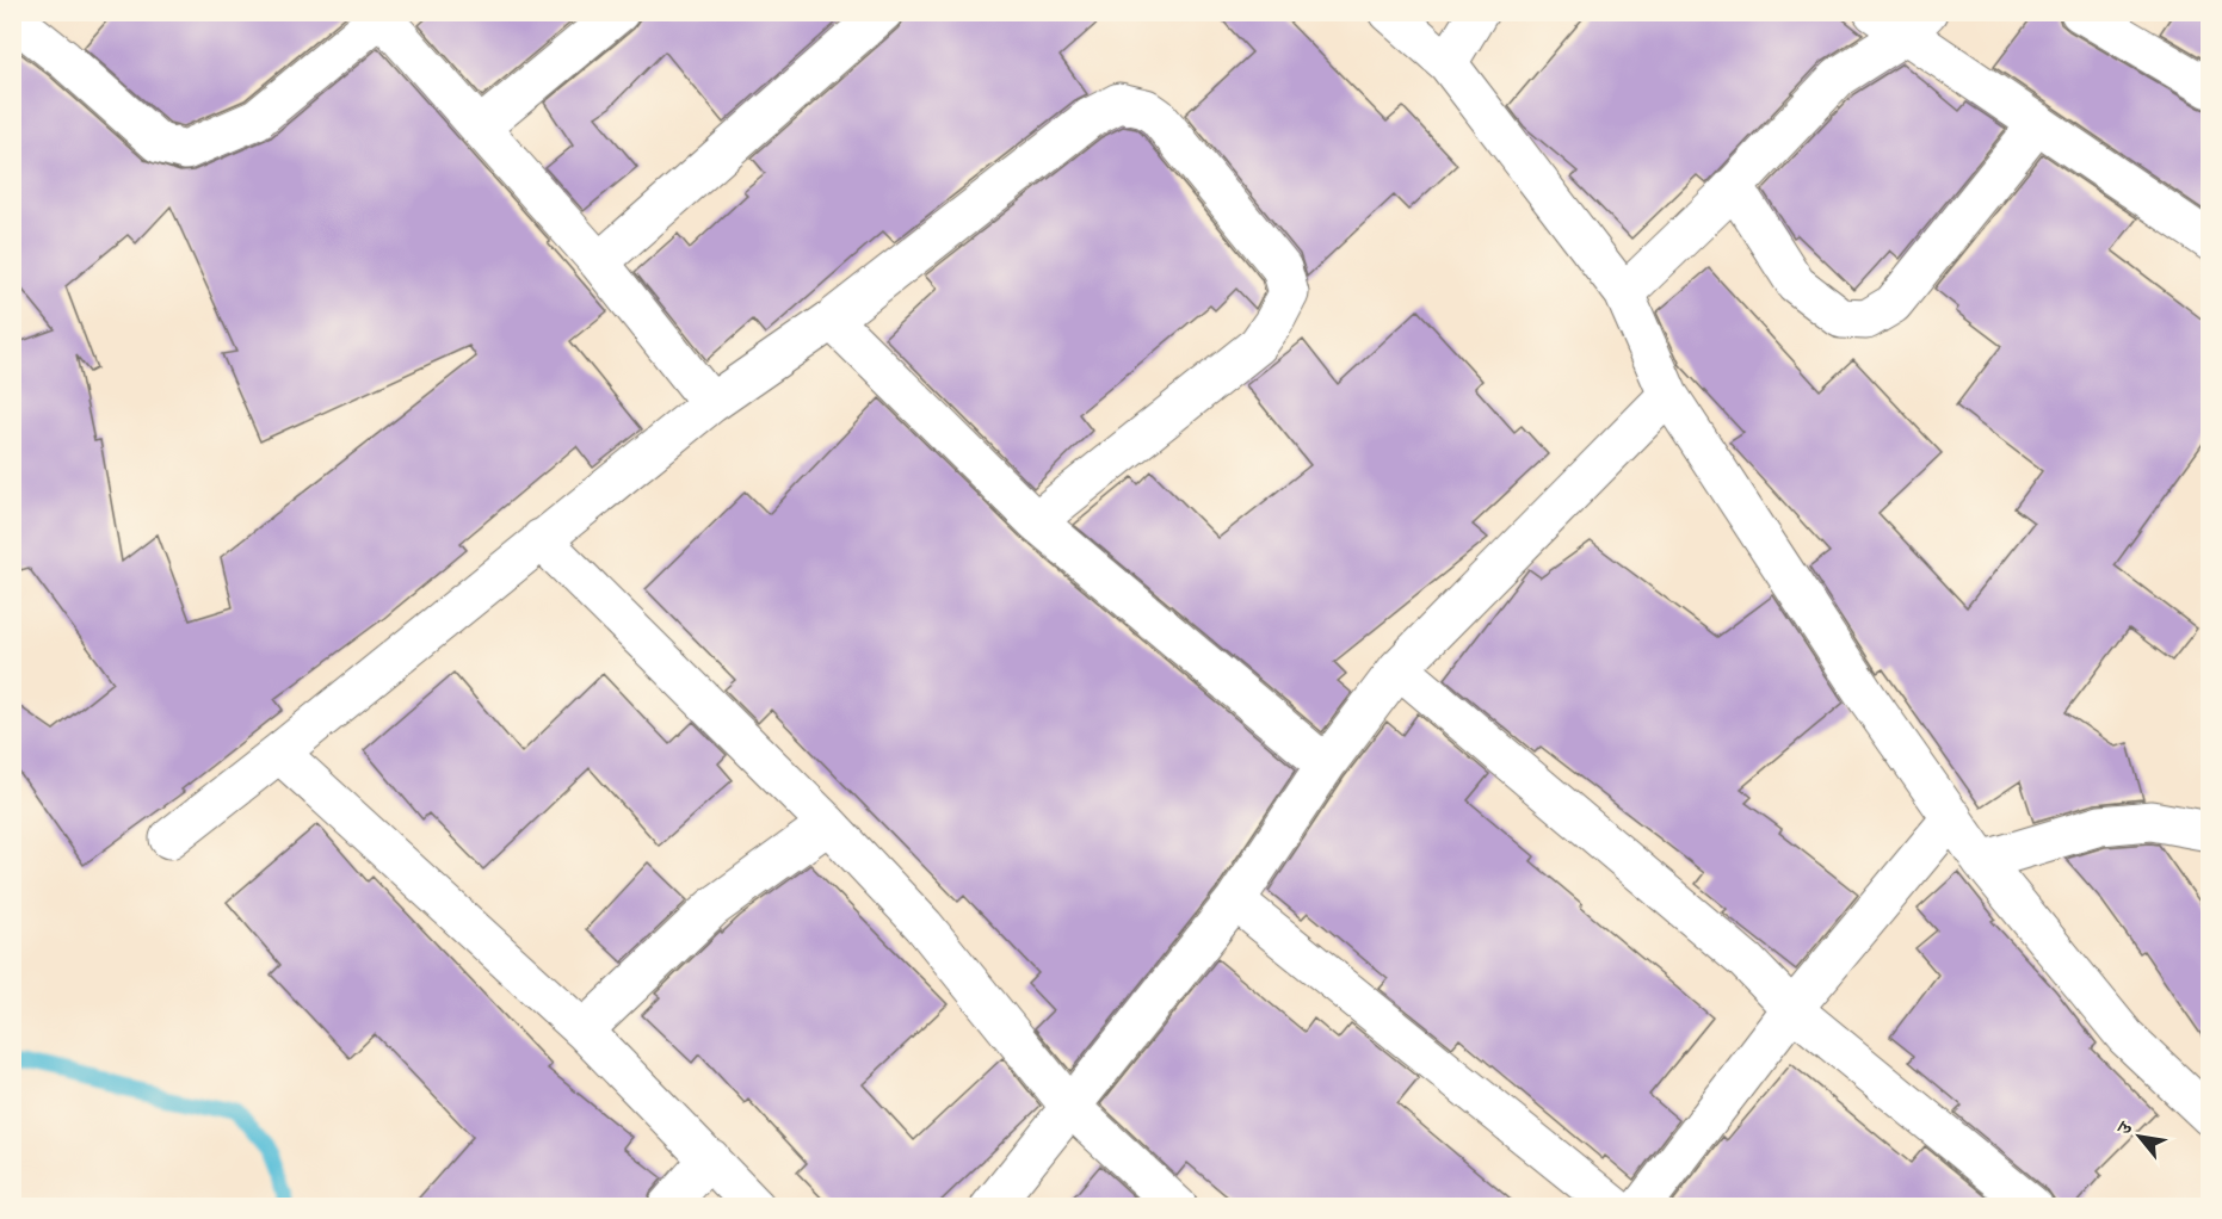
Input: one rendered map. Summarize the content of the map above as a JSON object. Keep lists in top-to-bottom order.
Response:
{
  "north": "top left"
}
